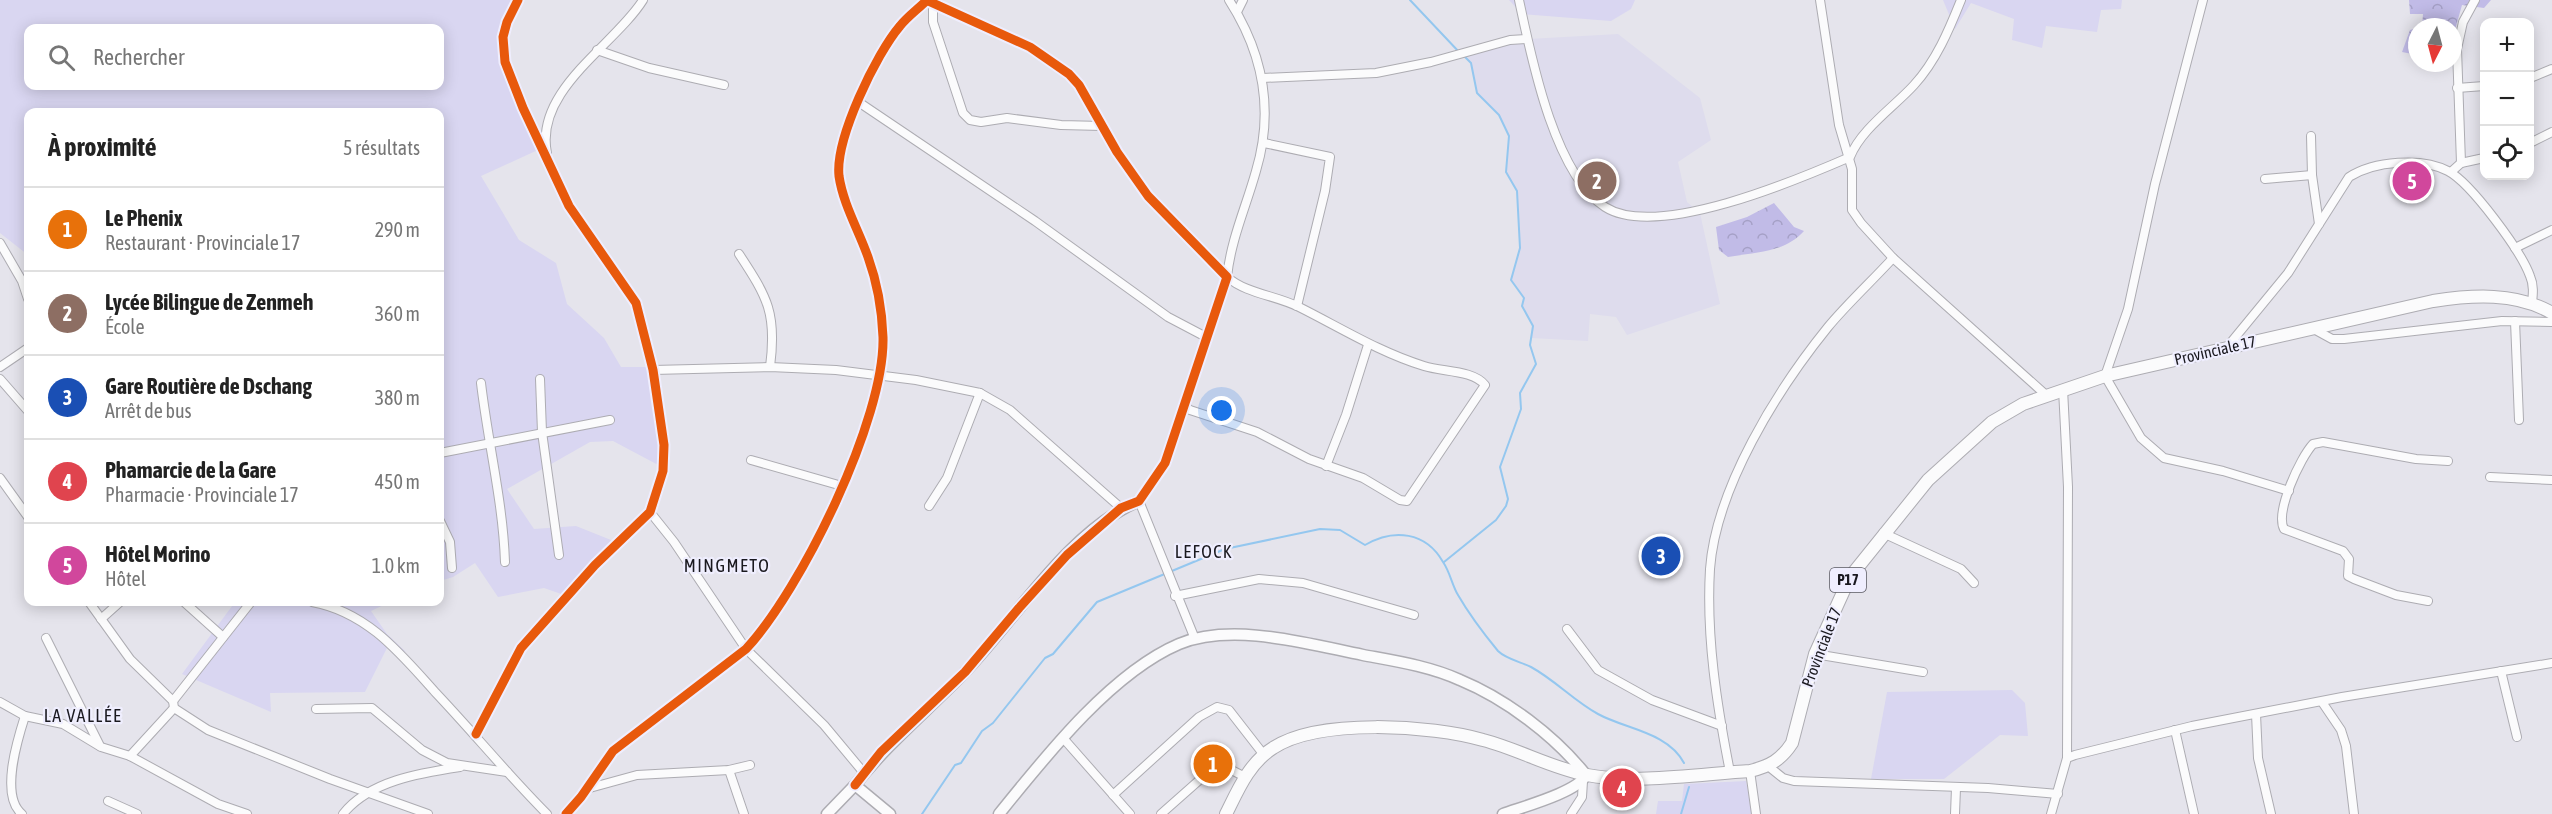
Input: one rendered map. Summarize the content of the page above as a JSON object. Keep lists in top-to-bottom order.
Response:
{
  "streets": {
    "main road": ["Provinciale 17", "P17"]
  },
  "districts": ["LEFOCK", "MINGMETO", "LA VALLÉE"],
  "north": "bottom",
  "page": {
    "map_buttons": ["+", "−"],
    "search": "Rechercher",
    "heading": ["À proximité", "5 résultats"],
    "pins": [
      "2",
      "5",
      "3",
      "1",
      "4"
    ],
    "list": [
      {
        "mark": "1",
        "name": "Le Phenix",
        "note": "Restaurant · Provinciale 17",
        "value": "290 m"
      },
      {
        "mark": "2",
        "name": "Lycée Bilingue de Zenmeh",
        "note": "École",
        "value": "360 m"
      },
      {
        "mark": "3",
        "name": "Gare Routière de Dschang",
        "note": "Arrêt de bus",
        "value": "380 m"
      },
      {
        "mark": "4",
        "name": "Phamarcie de la Gare",
        "note": "Pharmacie · Provinciale 17",
        "value": "450 m"
      },
      {
        "mark": "5",
        "name": "Hôtel Morino",
        "note": "Hôtel",
        "value": "1.0 km"
      }
    ]
  }
}
